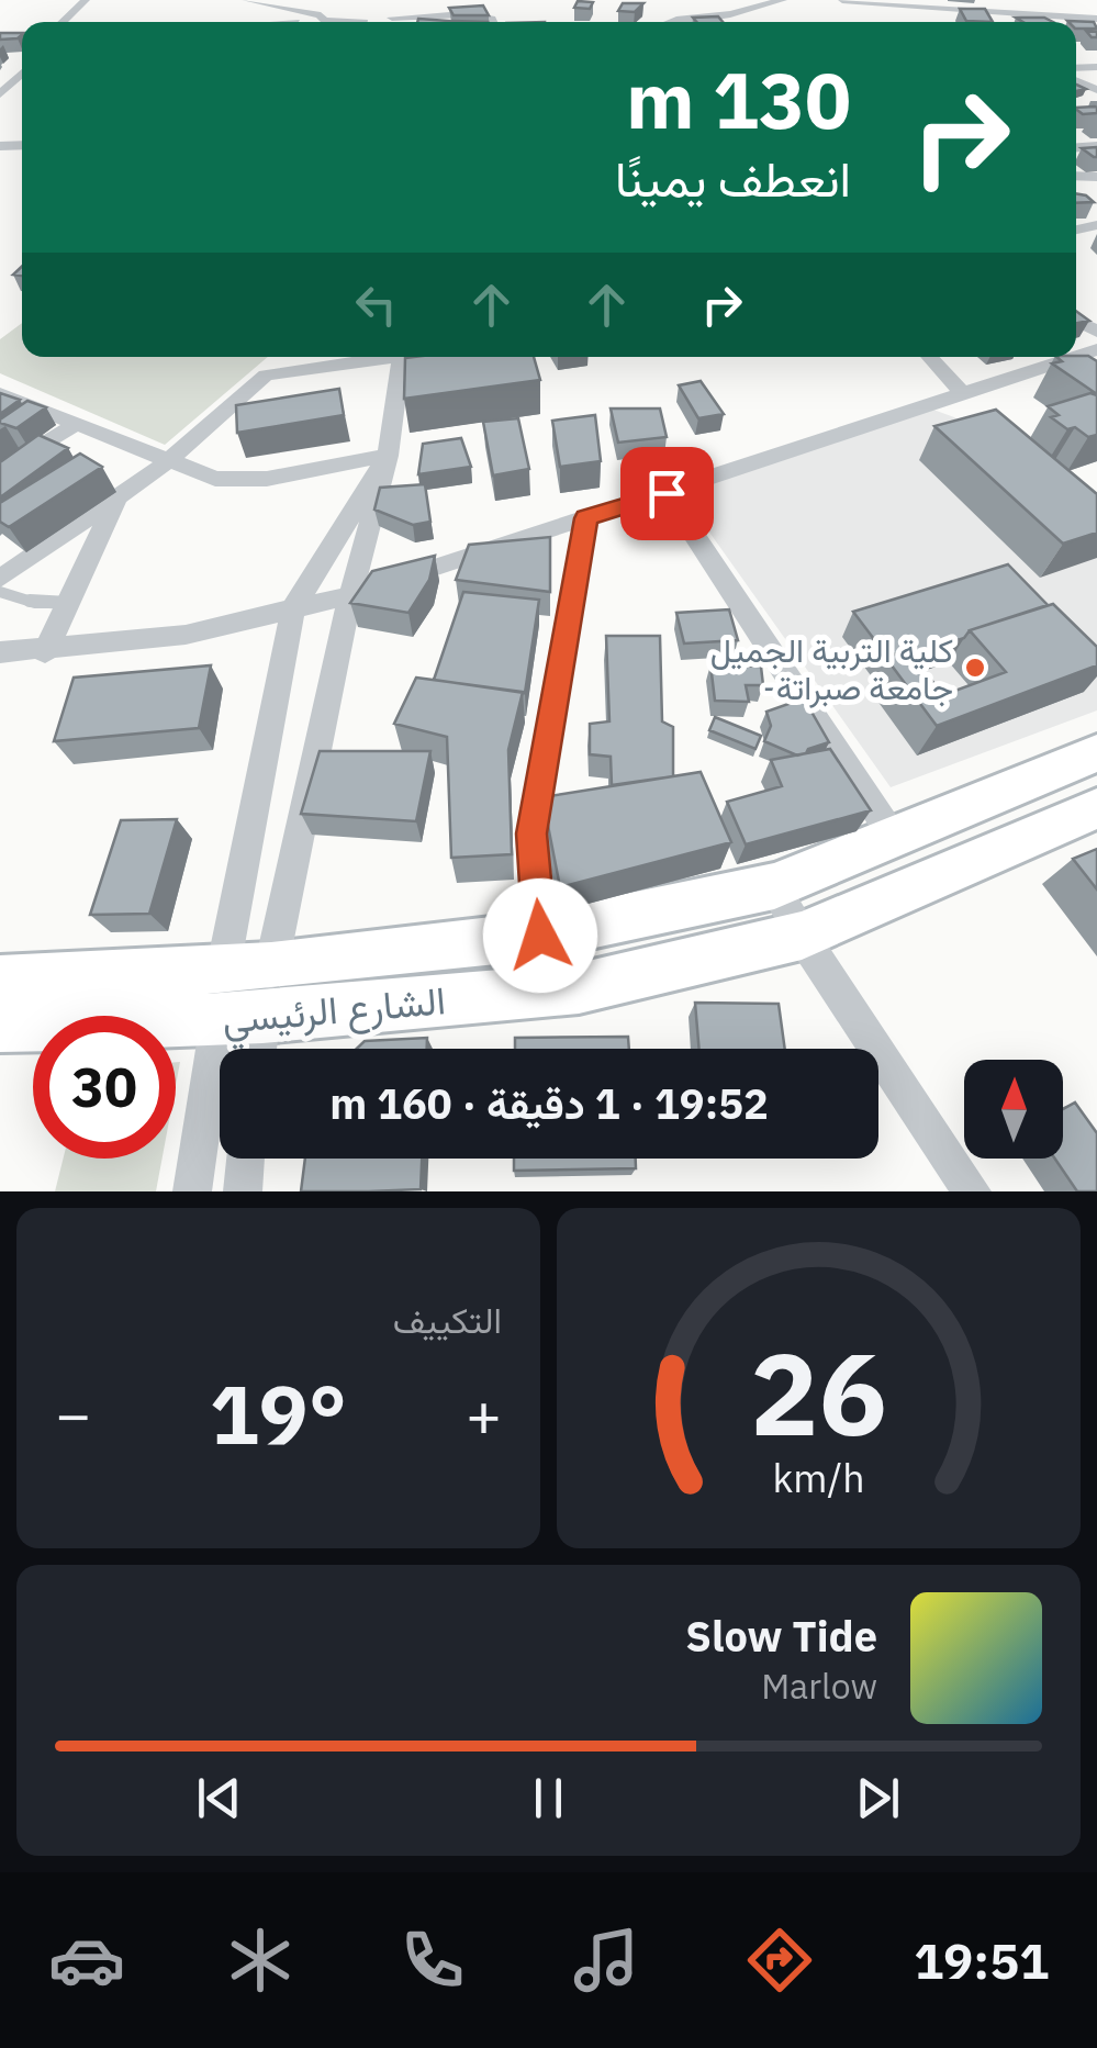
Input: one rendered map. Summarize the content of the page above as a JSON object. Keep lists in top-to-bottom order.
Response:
{
  "streets": {
    "street": ["الشارع الرئيسي"]
  },
  "places": ["كلية التربية الجميل -جامعة صبراتة"],
  "north": "top",
  "page": {
    "turn": ["130 m", "انعطف يمينًا"],
    "limit": "30",
    "trip": "19:52 · 1 دقيقة · 160 m",
    "tile": "التكييف",
    "heat": ["−", "19°", "+"],
    "song": ["Slow Tide", "Marlow"],
    "tabs": "19:51",
    "gauge": ["26", "km/h"]
  }
}
